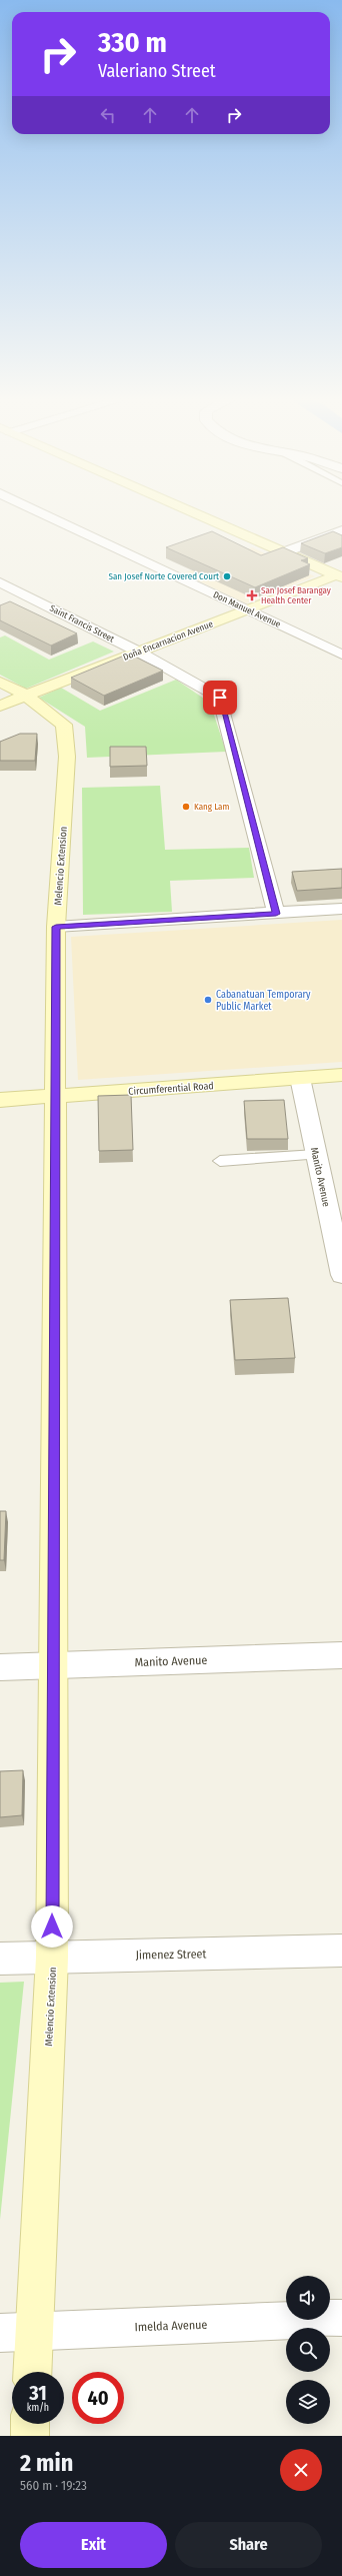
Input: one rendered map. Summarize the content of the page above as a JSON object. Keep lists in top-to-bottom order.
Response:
{
  "streets": {
    "street": [
      "Don Manuel Avenue",
      "Saint Francis Street",
      "Doña Encarnacion Avenue",
      "Melencio Extension",
      "Circumferential Road",
      "Manito Avenue",
      "Jimenez Street",
      "Imelda Avenue"
    ]
  },
  "crossings": [
    ["Don Manuel Avenue", "Doña Encarnacion Avenue"],
    ["Saint Francis Street", "Doña Encarnacion Avenue"],
    ["Doña Encarnacion Avenue", "Melencio Extension"],
    ["Melencio Extension", "Circumferential Road"],
    ["Melencio Extension", "Manito Avenue"],
    ["Melencio Extension", "Jimenez Street"],
    ["Melencio Extension", "Imelda Avenue"],
    ["Circumferential Road", "Manito Avenue"]
  ],
  "places": {
    "other": ["San Josef Norte Covered Court", "Kang Lam", "Cabanatuan Temporary Public Market"],
    "health": ["San Josef Barangay Health Center"]
  },
  "page": {
    "turn": ["330 m", "Valeriano Street"],
    "speed": "31 km/h",
    "limit": "40",
    "heading": ["2 min", "560 m · 19:23"],
    "buttons": ["Exit", "Share"]
  }
}
